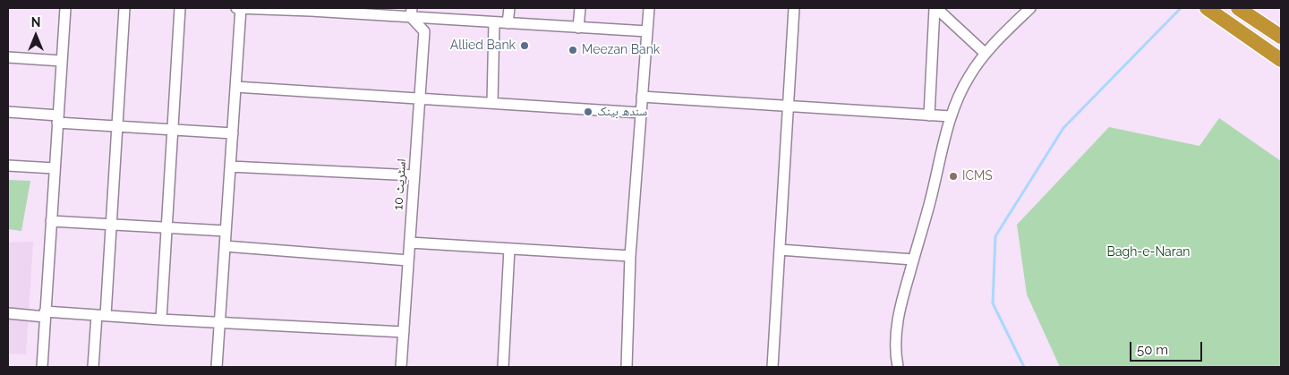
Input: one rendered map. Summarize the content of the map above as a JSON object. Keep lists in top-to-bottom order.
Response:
{
  "streets": {
    "street": ["اسٹریٹ 10"]
  },
  "parks": ["Bagh-e-Naran"],
  "places": [
    "Allied Bank",
    "Meezan Bank",
    "سندھ بینک",
    "ICMS"
  ],
  "scale_bar": "50 m",
  "north": "top"
}
